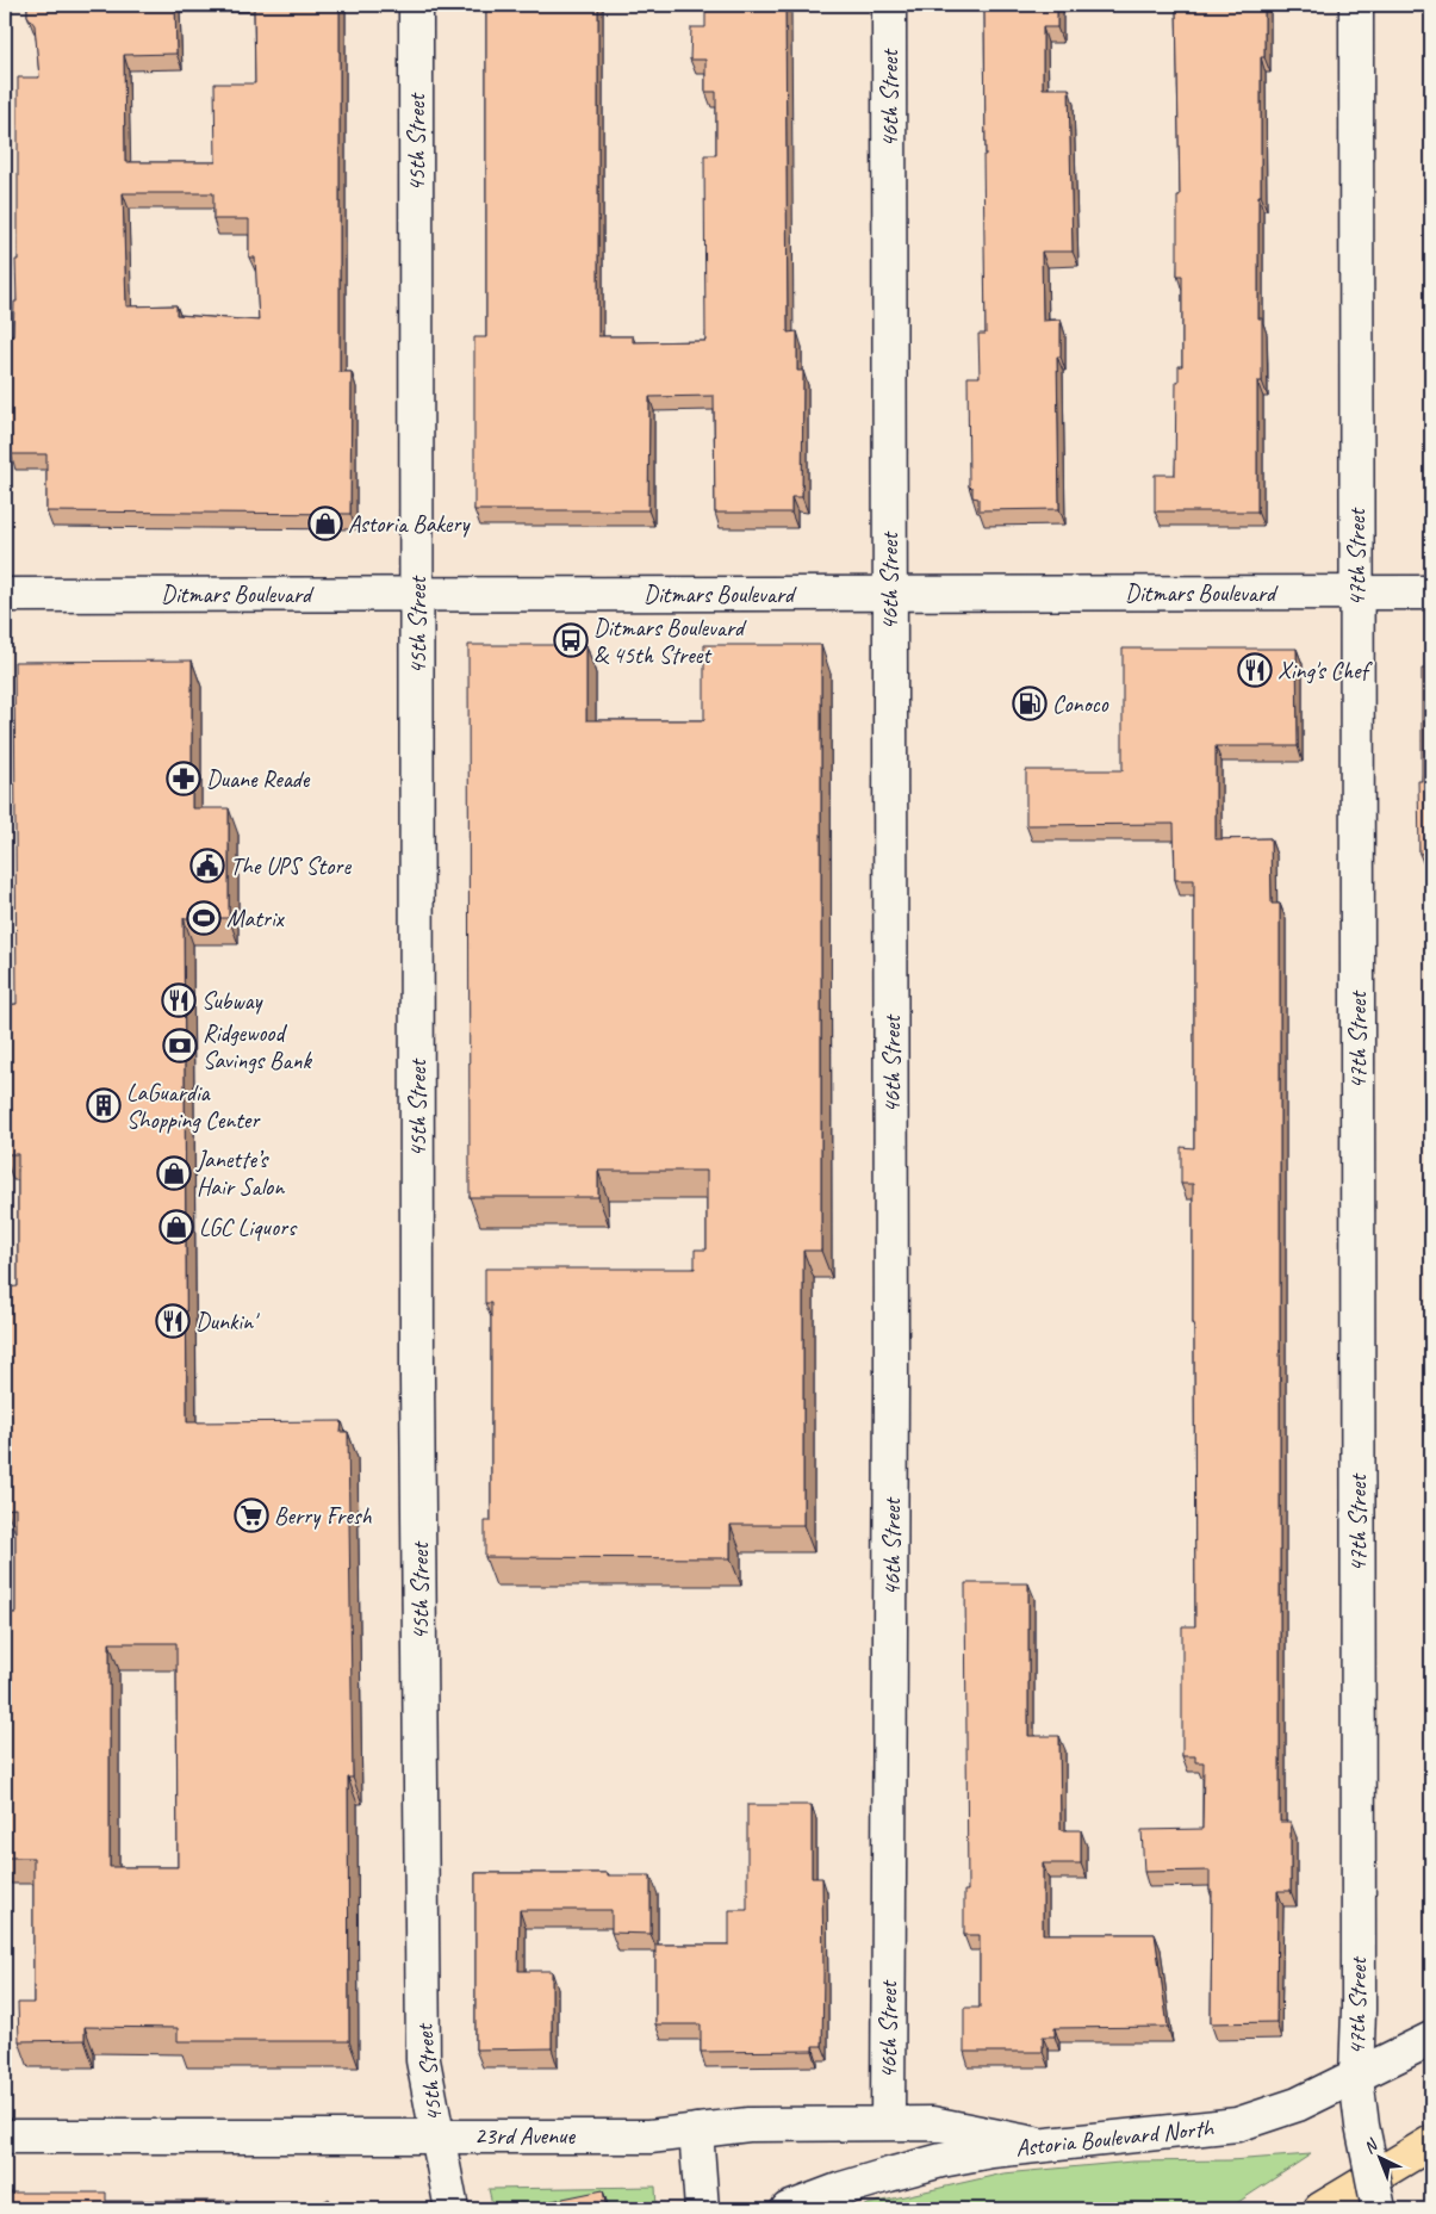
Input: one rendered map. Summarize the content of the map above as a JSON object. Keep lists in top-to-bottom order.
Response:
{
  "streets": {
    "street": [
      "46th Street",
      "45th Street",
      "47th Street",
      "Ditmars Boulevard",
      "23rd Avenue",
      "Astoria Boulevard North"
    ]
  },
  "crossings": [
    ["46th Street", "Ditmars Boulevard"],
    ["46th Street", "23rd Avenue"],
    ["45th Street", "Ditmars Boulevard"],
    ["45th Street", "23rd Avenue"],
    ["47th Street", "Ditmars Boulevard"],
    ["47th Street", "Astoria Boulevard North"],
    ["23rd Avenue", "Astoria Boulevard North"]
  ],
  "places": {
    "shop": ["Astoria Bakery", "Janette’s Hair Salon", "LGC Liquors"],
    "bus stop": ["Ditmars Boulevard & 45th Street"],
    "restaurant": ["Xing's Chef", "Subway", "Dunkin'"],
    "fuel station": ["Conoco"],
    "pharmacy": ["Duane Reade"],
    "public building": ["The UPS Store"],
    "sports": ["Matrix"],
    "bank": ["Ridgewood Savings Bank"],
    "building": ["LaGuardia Shopping Center"],
    "supermarket": ["Berry Fresh"]
  },
  "north": "top left"
}
